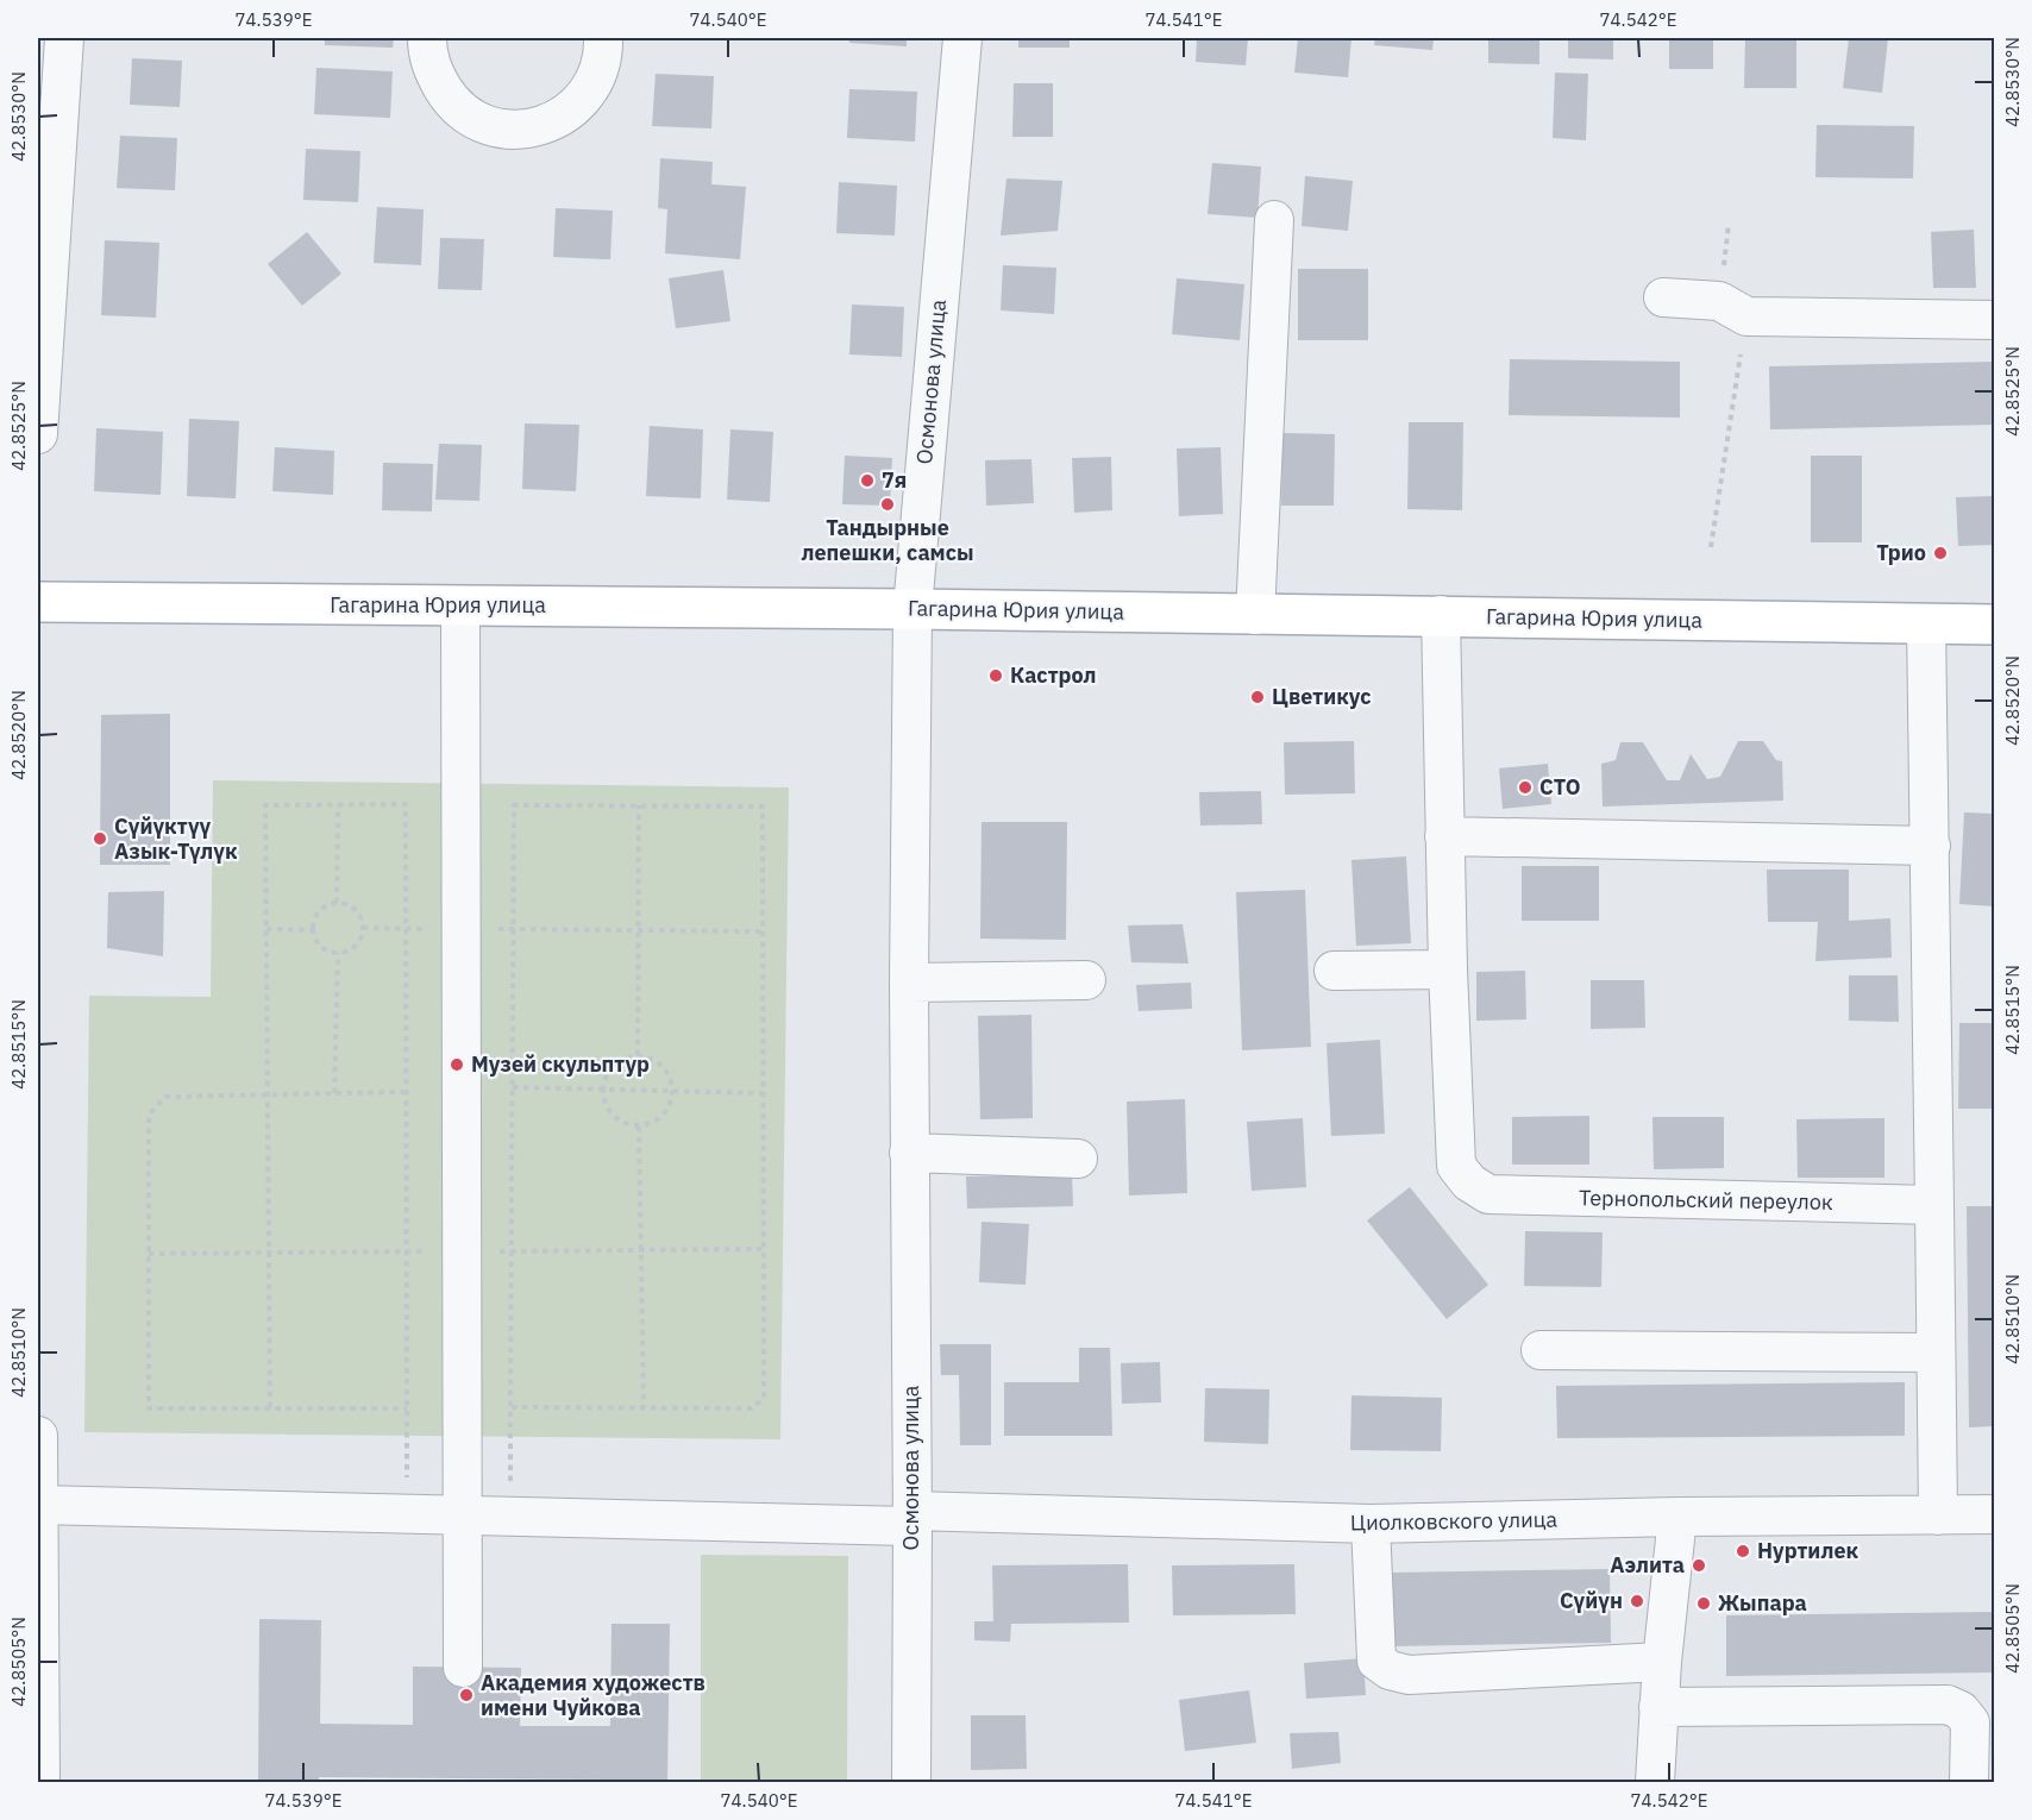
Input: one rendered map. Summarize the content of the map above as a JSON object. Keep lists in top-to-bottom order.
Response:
{
  "streets": {
    "main road": ["Гагарина Юрия улица"],
    "street": ["Осмонова улица", "Тернопольский переулок", "Циолковского улица"]
  },
  "crossings": [
    ["Осмонова улица", "Гагарина Юрия улица"],
    ["Осмонова улица", "Циолковского улица"],
    ["Гагарина Юрия улица", "Тернопольский переулок"]
  ],
  "places": [
    "7я",
    "Тандырные лепешки, самсы",
    "Трио",
    "Кастрол",
    "Цветикус",
    "СТО",
    "Сүйүктүү Азык-Түлүк",
    "Музей скульптур",
    "Нуртилек",
    "Аэлита",
    "Сүйүн",
    "Жыпара",
    "Академия художеств имени Чуйкова"
  ],
  "coordinates": [
    "74.539°E",
    "74.540°E",
    "74.541°E",
    "74.542°E",
    "42.8530°N",
    "42.8525°N",
    "42.8520°N",
    "42.8515°N",
    "42.8510°N",
    "42.8505°N"
  ]
}
